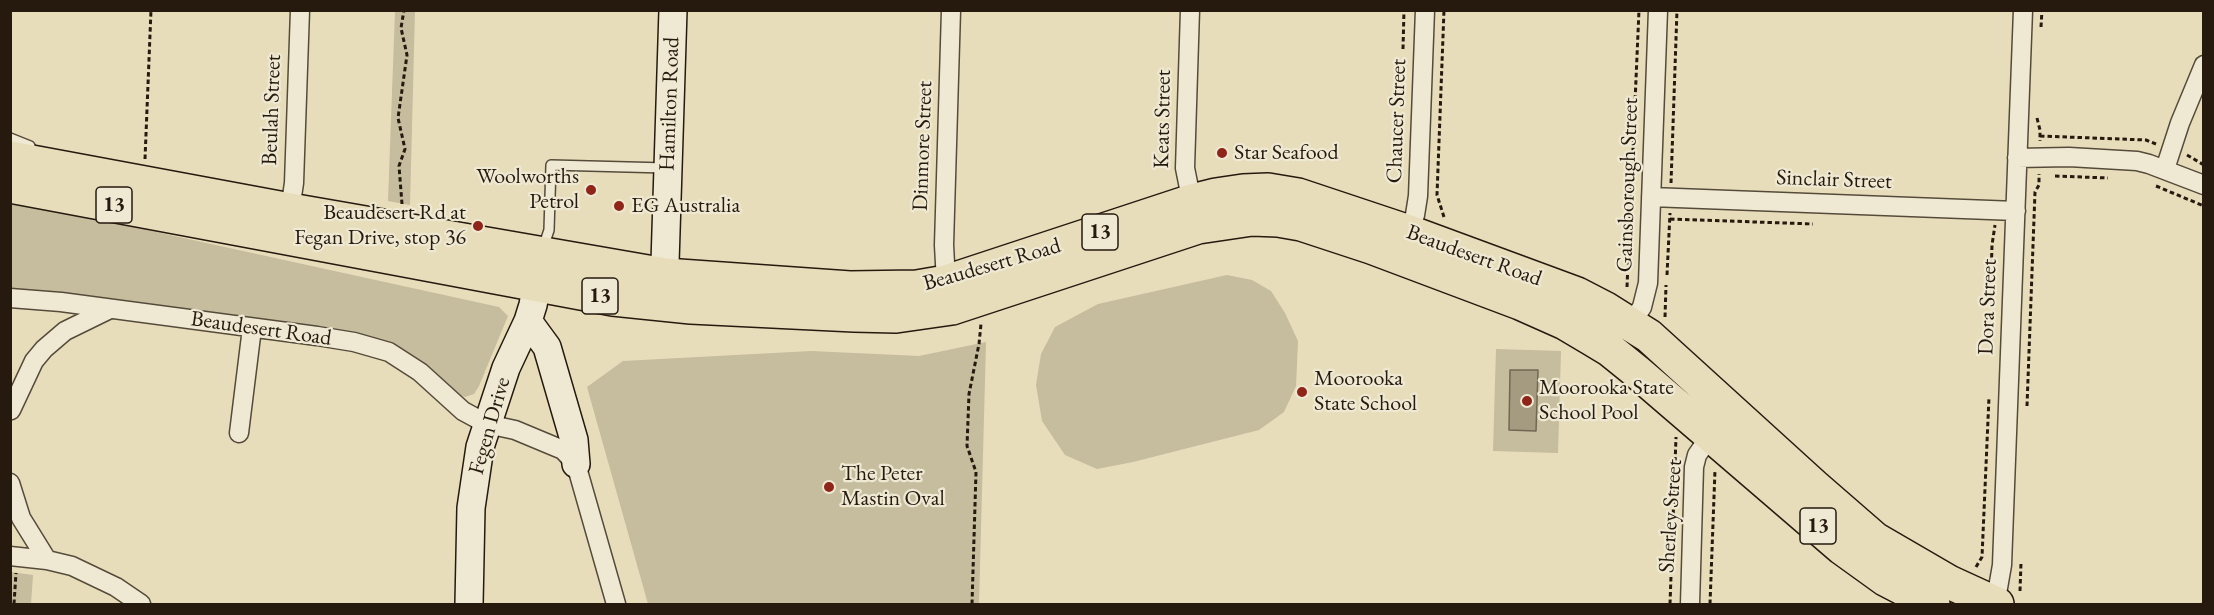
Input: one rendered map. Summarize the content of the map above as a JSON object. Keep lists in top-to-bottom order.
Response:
{
  "streets": {
    "highway": ["13", "Beaudesert Road"],
    "street": [
      "Hamilton Road",
      "Beulah Street",
      "Keats Street",
      "Chaucer Street",
      "Dinmore Street",
      "Sinclair Street",
      "Gainsborough Street",
      "Dora Street",
      "Fegen Drive",
      "Sherley Street"
    ]
  },
  "crossings": [
    ["Hamilton Road", "Beaudesert Road"],
    ["Beulah Street", "Beaudesert Road"],
    ["Keats Street", "Beaudesert Road"],
    ["Chaucer Street", "Beaudesert Road"],
    ["Dinmore Street", "Beaudesert Road"],
    ["Sinclair Street", "Gainsborough Street"],
    ["Sinclair Street", "Dora Street"],
    ["Gainsborough Street", "Beaudesert Road"],
    ["Beaudesert Road", "Dora Street"],
    ["Beaudesert Road", "Fegen Drive"],
    ["Beaudesert Road", "Sherley Street"]
  ],
  "places": [
    "Star Seafood",
    "Woolworths Petrol",
    "EG Australia",
    "Beaudesert Rd at Fegan Drive, stop 36",
    "Moorooka State School",
    "Moorooka State School Pool",
    "The Peter Mastin Oval"
  ]
}
